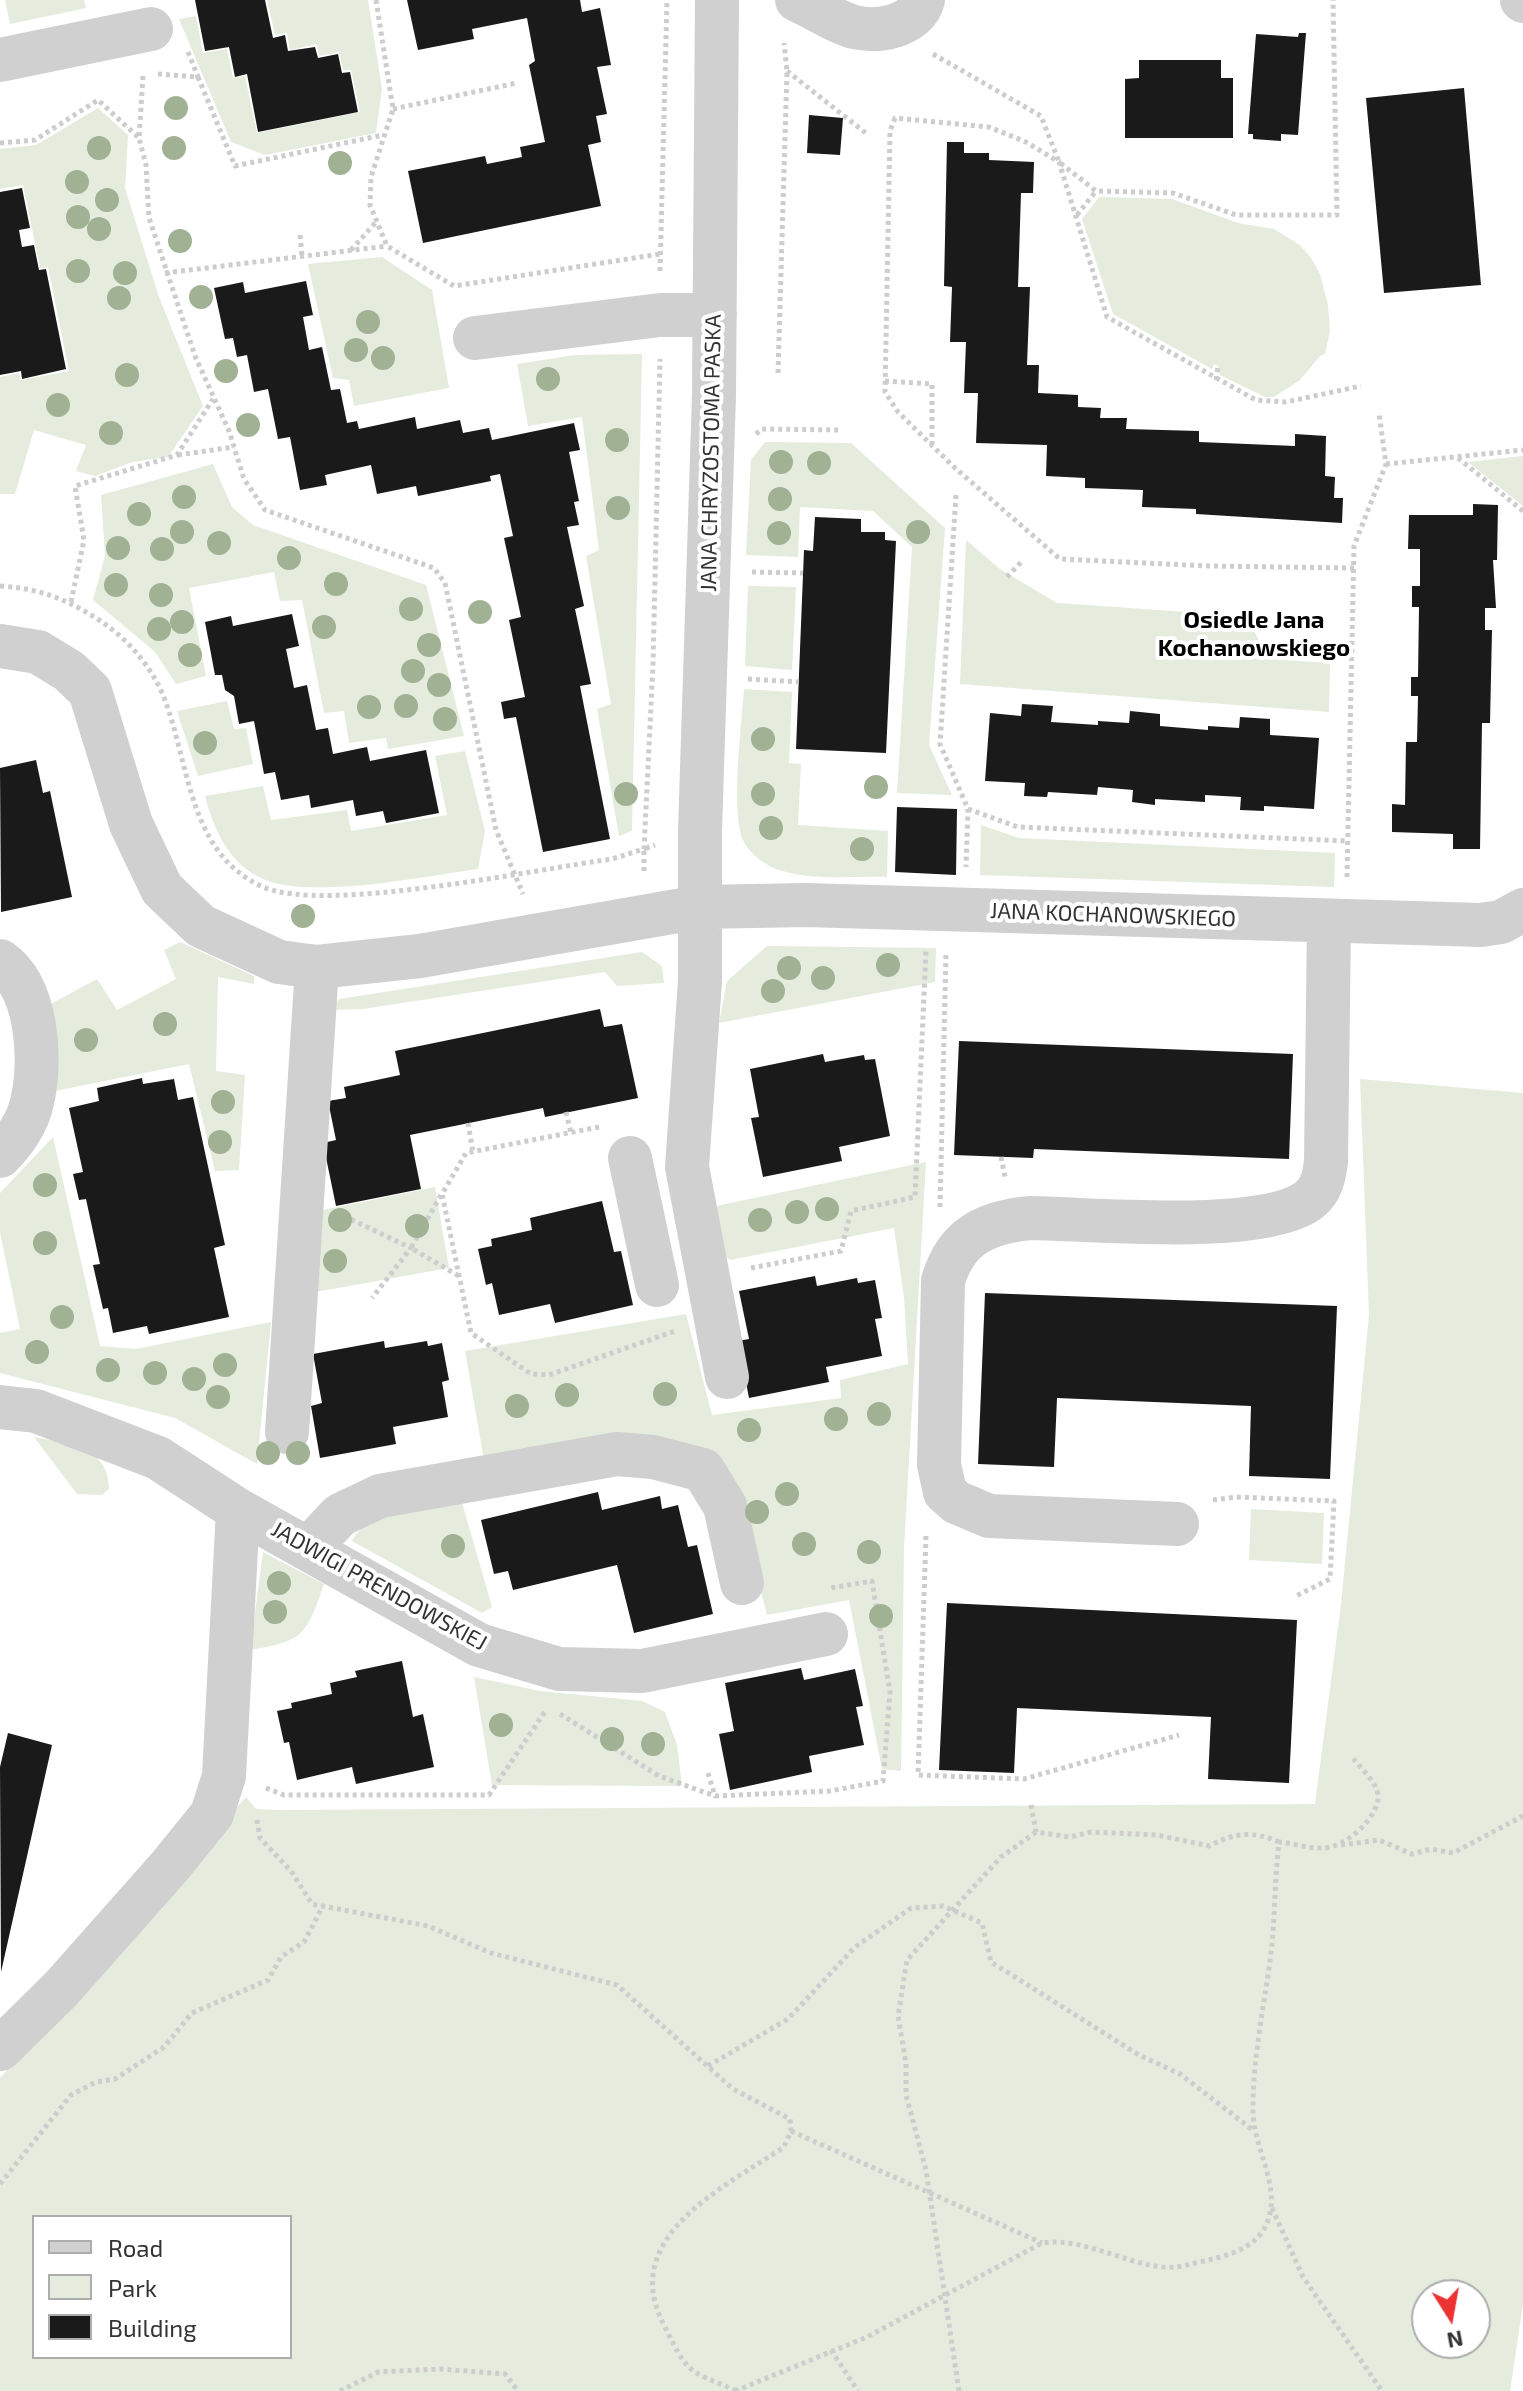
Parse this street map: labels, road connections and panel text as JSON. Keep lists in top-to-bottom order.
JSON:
{
  "streets": {
    "street": ["JANA CHRYZOSTOMA PASKA", "JANA KOCHANOWSKIEGO", "JADWIGI PRENDOWSKIEJ"]
  },
  "crossings": [
    ["JANA CHRYZOSTOMA PASKA", "JANA KOCHANOWSKIEGO"]
  ],
  "districts": ["Osiedle Jana Kochanowskiego"],
  "legend": ["Road", "Park", "Building"],
  "north": "bottom"
}
